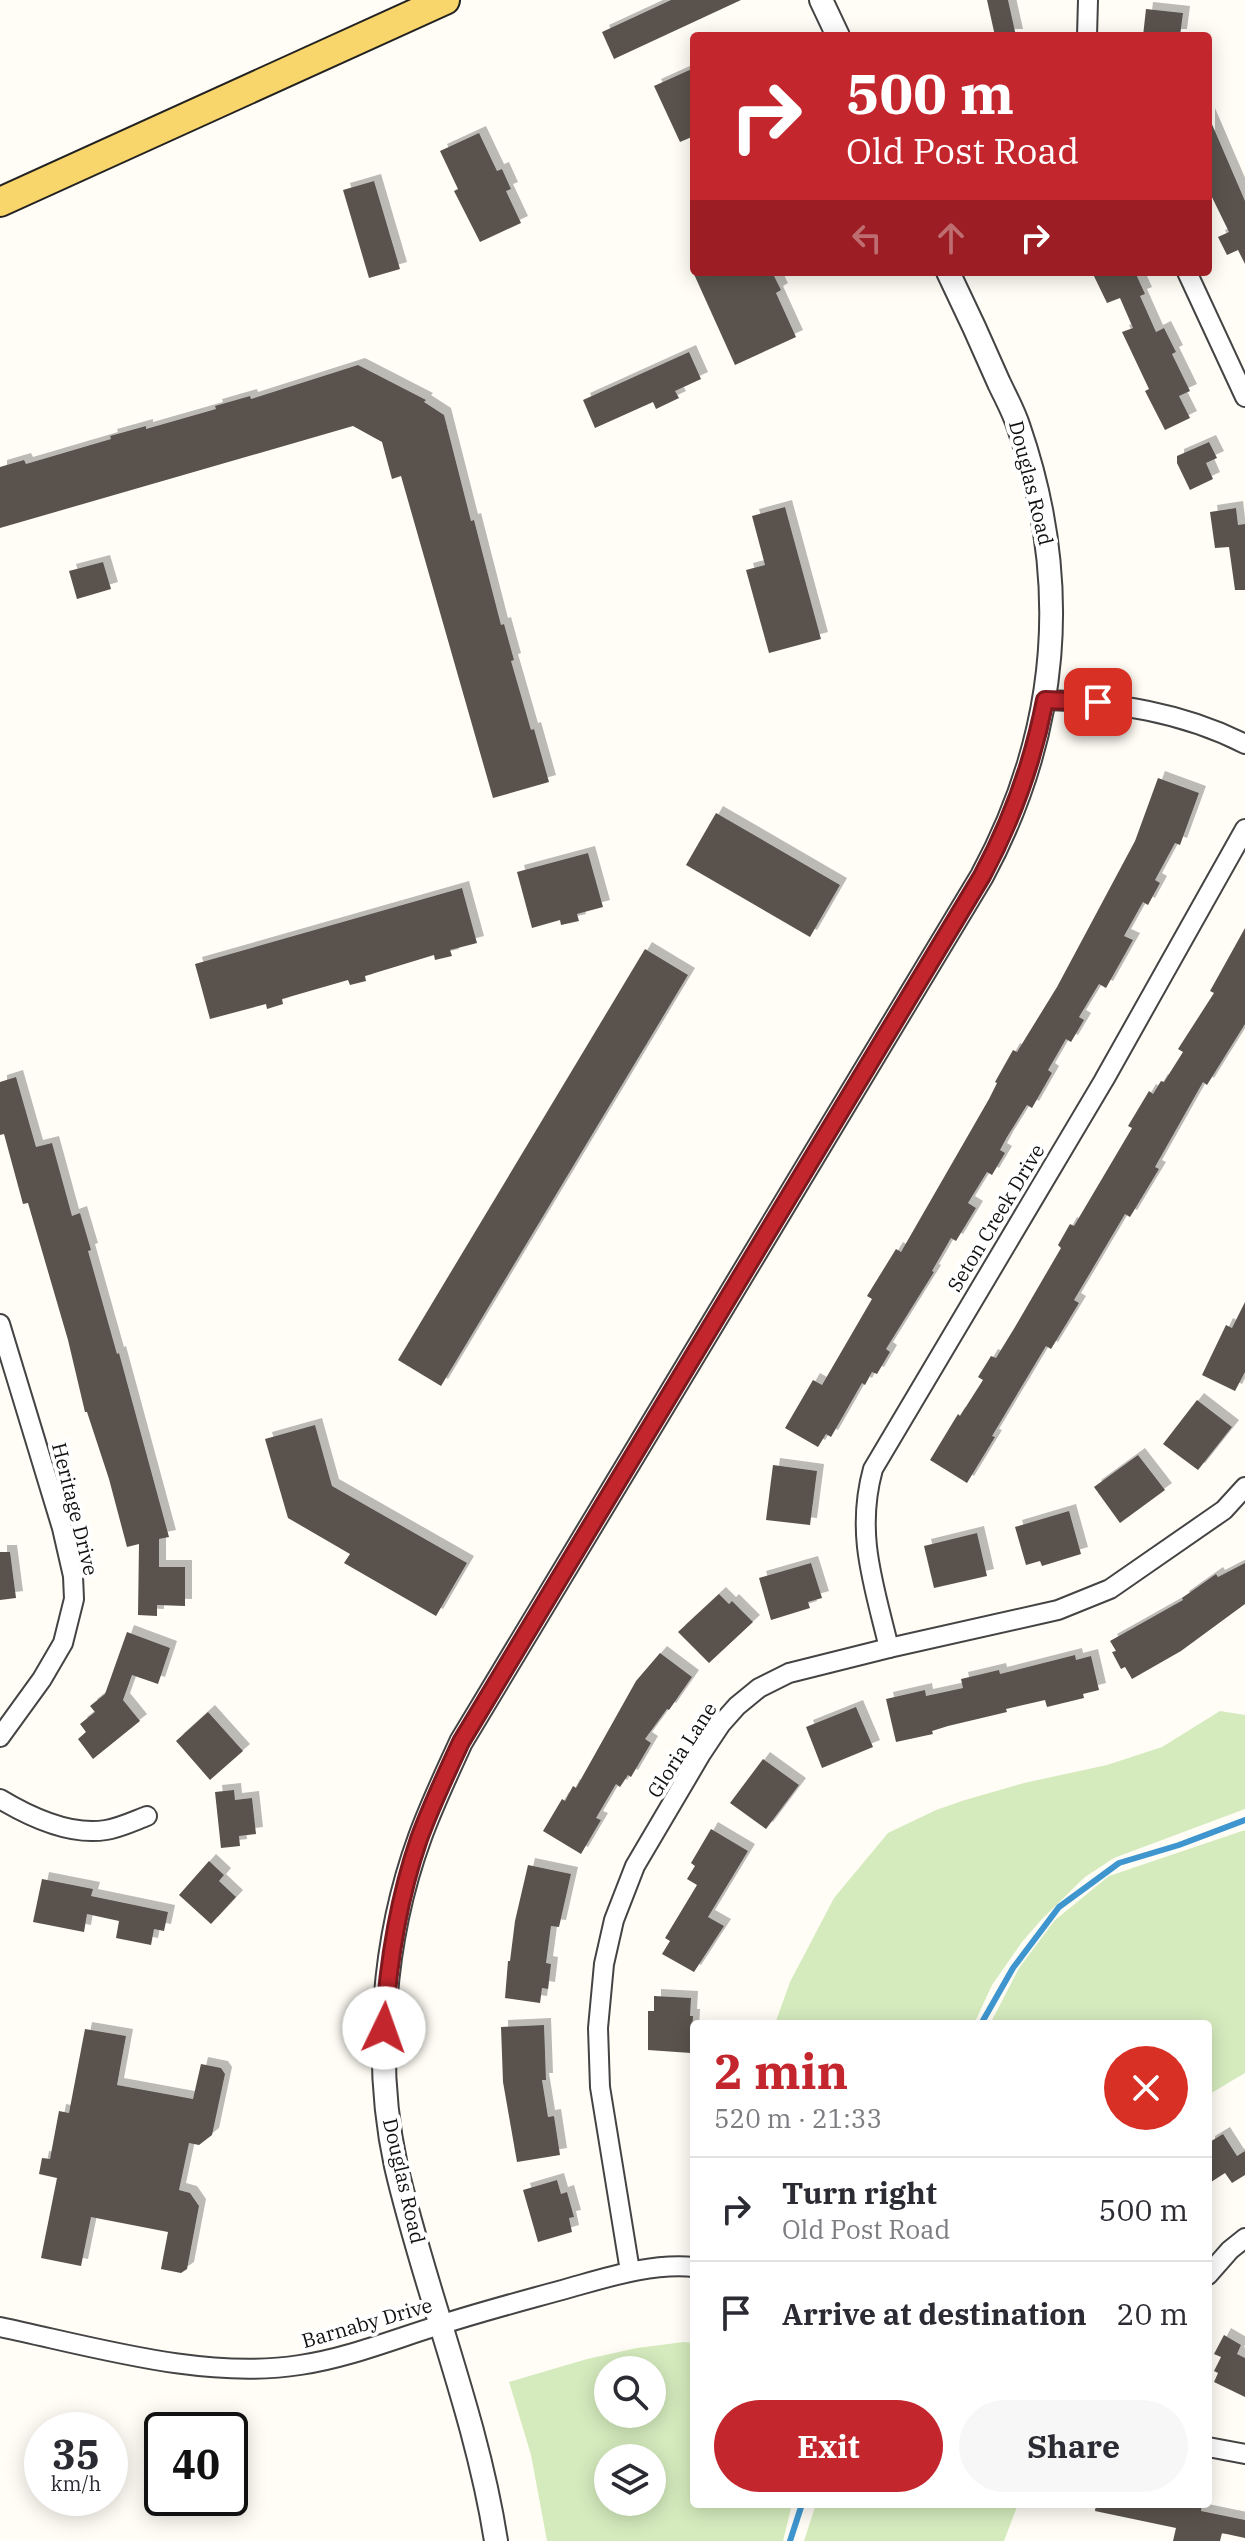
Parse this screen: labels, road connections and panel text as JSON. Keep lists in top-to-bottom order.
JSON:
{
  "streets": {
    "street": [
      "Douglas Road",
      "Seton Creek Drive",
      "Heritage Drive",
      "Gloria Lane",
      "Barnaby Drive"
    ]
  },
  "crossings": [
    ["Douglas Road", "Barnaby Drive"],
    ["Seton Creek Drive", "Gloria Lane"],
    ["Gloria Lane", "Barnaby Drive"]
  ],
  "page": {
    "turn": ["500 m", "Old Post Road"],
    "heading": ["2 min", "520 m · 21:33"],
    "list": [
      {
        "name": "Turn right",
        "note": "Old Post Road",
        "value": "500 m"
      },
      {
        "name": "Arrive at destination",
        "value": "20 m"
      }
    ],
    "buttons": ["Exit", "Share"],
    "speed": "35 km/h",
    "limit": "40"
  }
}
